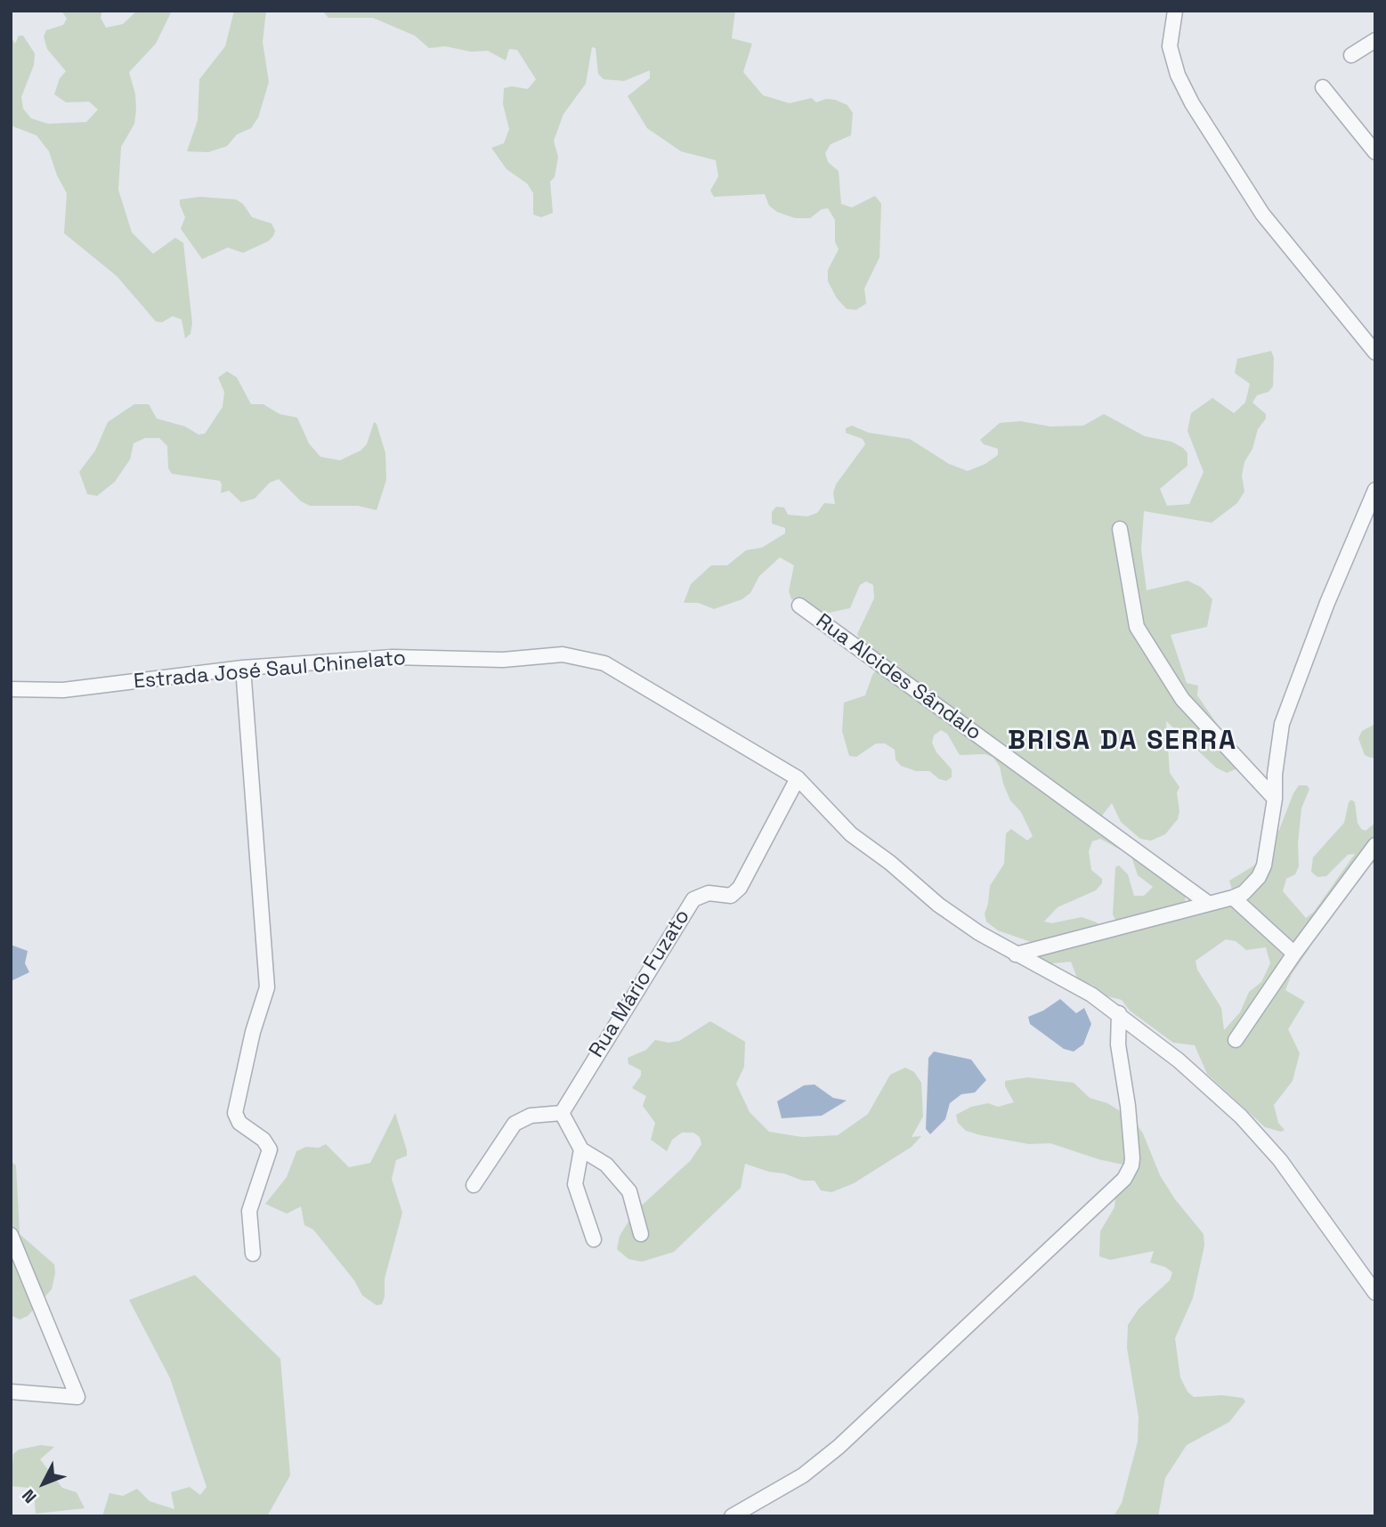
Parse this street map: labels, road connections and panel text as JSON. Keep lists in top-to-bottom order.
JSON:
{
  "streets": {
    "street": ["Estrada José Saul Chinelato", "Rua Alcides Sândalo", "Rua Mário Fuzato"]
  },
  "crossings": [
    ["Estrada José Saul Chinelato", "Rua Mário Fuzato"]
  ],
  "districts": ["BRISA DA SERRA"],
  "north": "bottom left"
}
